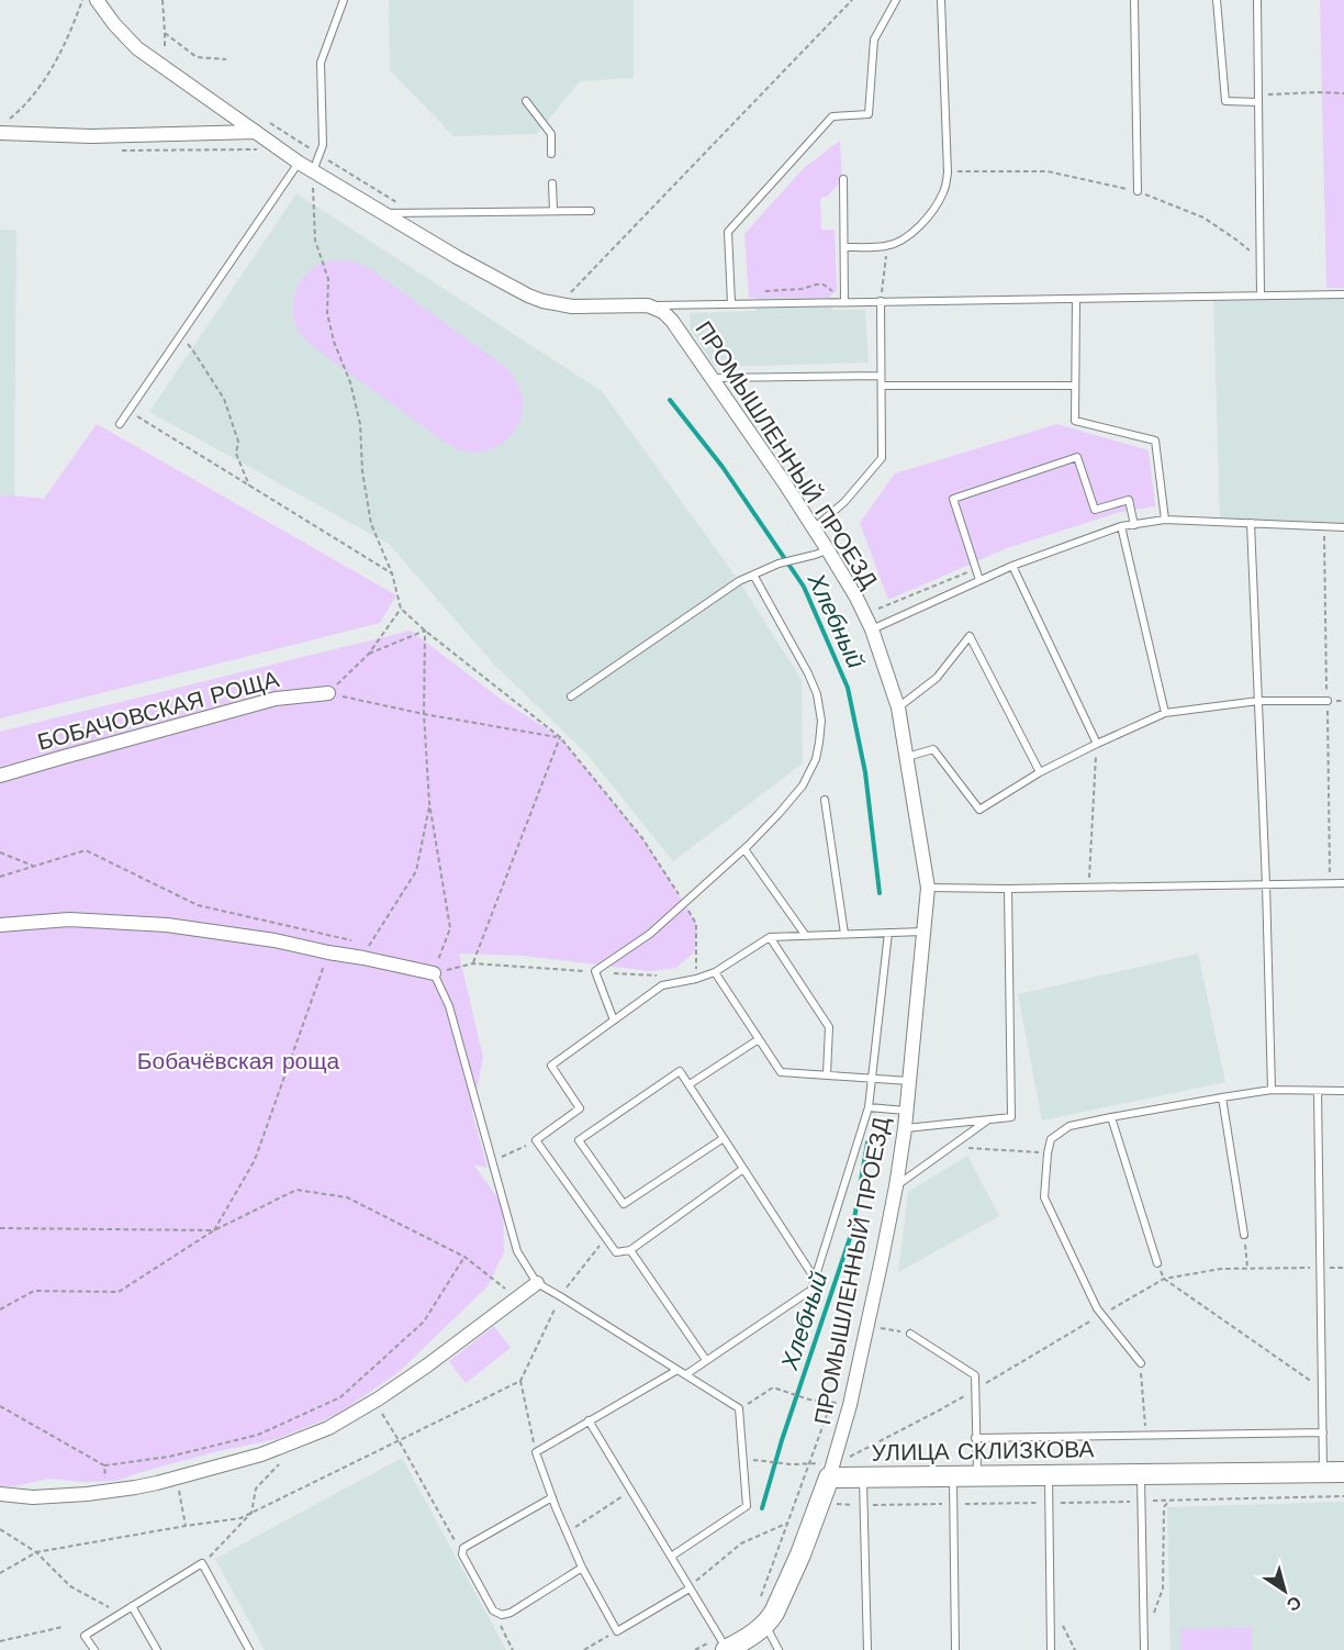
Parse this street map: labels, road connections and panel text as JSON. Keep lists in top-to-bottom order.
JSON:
{
  "streets": {
    "street": ["ПРОМЫШЛЕННЫЙ ПРОЕЗД", "БОБАЧОВСКАЯ РОЩА", "УЛИЦА СКЛИЗКОВА"]
  },
  "crossings": [
    ["ПРОМЫШЛЕННЫЙ ПРОЕЗД", "УЛИЦА СКЛИЗКОВА"]
  ],
  "water": ["Хлебный"],
  "parks": ["Бобачёвская роща"],
  "north": "bottom right"
}
